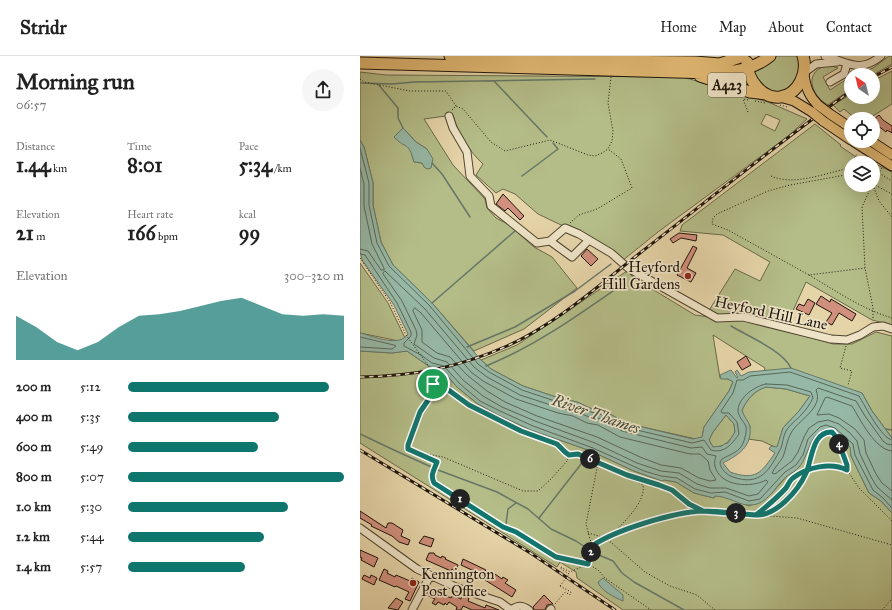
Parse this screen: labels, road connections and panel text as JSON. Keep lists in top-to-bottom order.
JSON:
{
  "streets": {
    "highway": ["A423"],
    "street": ["Heyford Hill Lane"]
  },
  "water": ["River Thames"],
  "places": ["Heyford Hill Gardens", "Kennington Post Office"],
  "north": "top left",
  "page": {
    "header": "Stridr",
    "nav": [
      "Home",
      "Map",
      "About",
      "Contact"
    ],
    "heading": ["Morning run", "06:57"],
    "stats": [
      ["Distance", "1.44 km"],
      ["Time", "8:01"],
      ["Pace", "5:34 /km"],
      ["Elevation", "21 m"],
      ["Heart rate", "166 bpm"],
      ["kcal", "99"]
    ],
    "chart": ["Elevation", "300–320 m"],
    "list": [
      {
        "name": "200 m",
        "note": "5:12"
      },
      {
        "name": "400 m",
        "note": "5:35"
      },
      {
        "name": "600 m",
        "note": "5:49"
      },
      {
        "name": "800 m",
        "note": "5:07"
      },
      {
        "name": "1.0 km",
        "note": "5:30"
      },
      {
        "name": "1.2 km",
        "note": "5:44"
      },
      {
        "name": "1.4 km",
        "note": "5:57"
      }
    ],
    "pins": [
      "4",
      "6",
      "1",
      "3",
      "2"
    ]
  }
}
